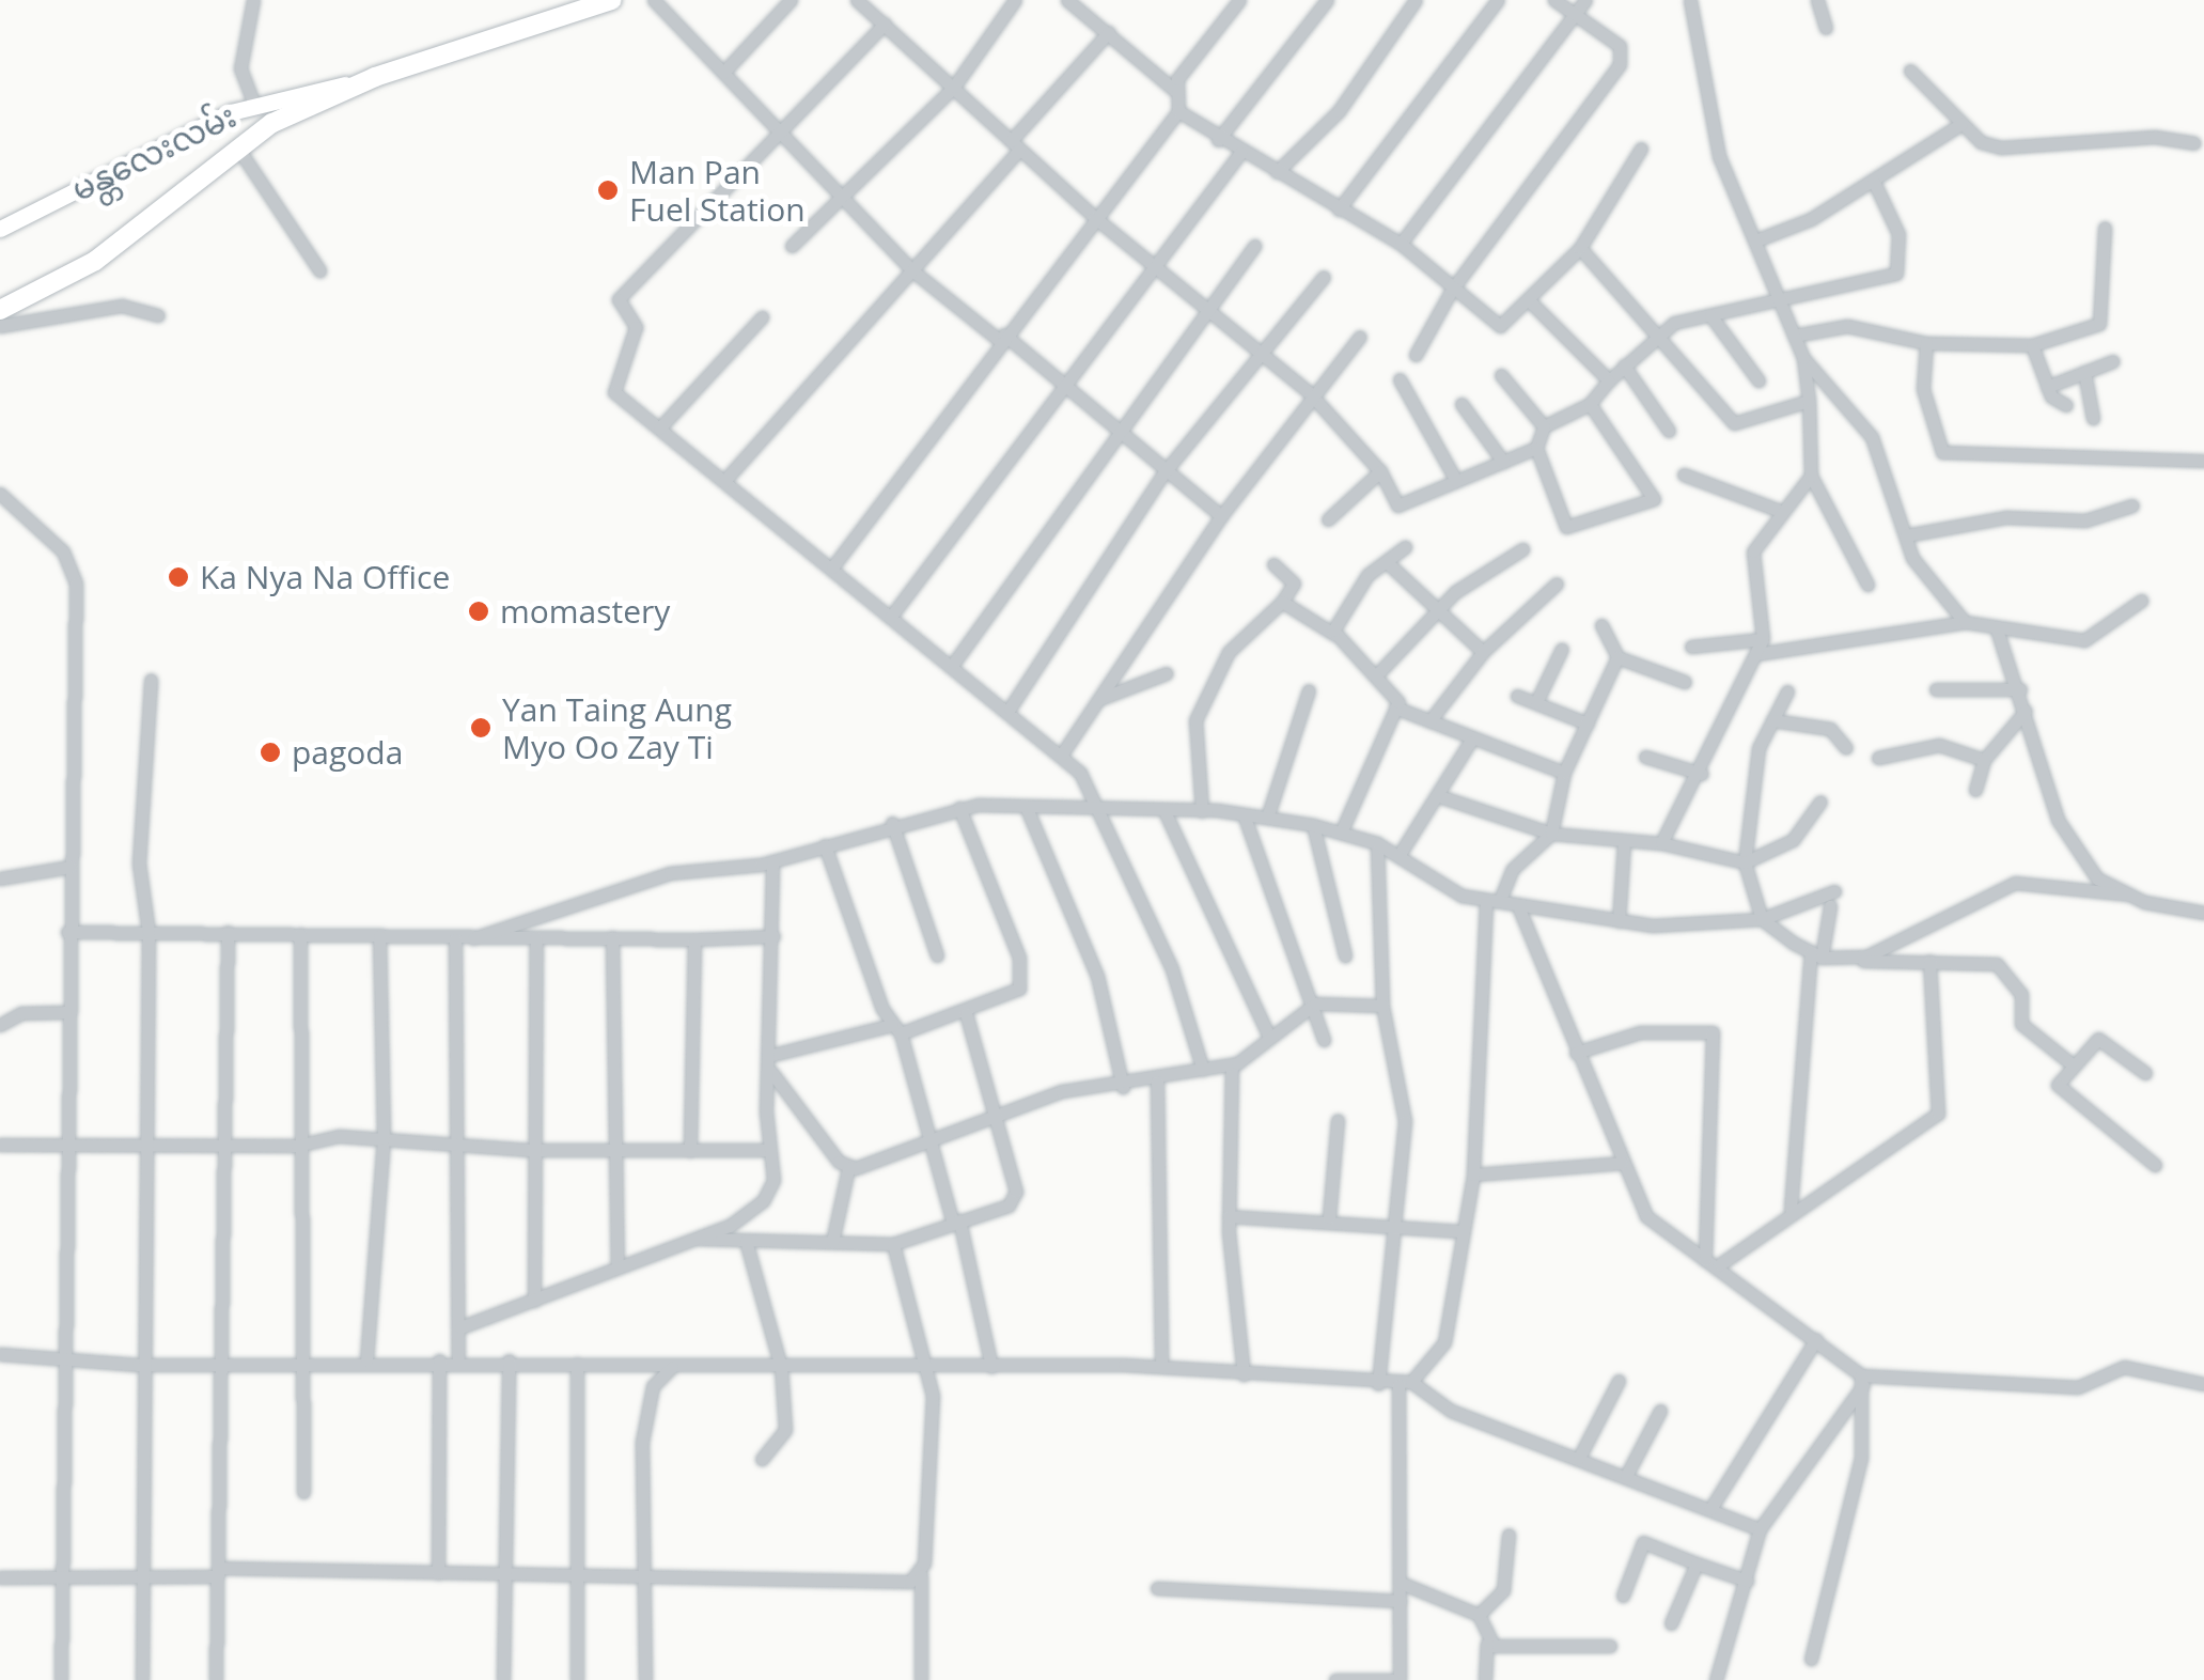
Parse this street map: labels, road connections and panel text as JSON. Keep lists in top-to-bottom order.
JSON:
{
  "streets": {
    "main road": ["မန္တလေးလမ်း"]
  },
  "places": [
    "Man Pan Fuel Station",
    "Ka Nya Na Office",
    "momastery",
    "Yan Taing Aung Myo Oo Zay Ti",
    "pagoda"
  ]
}
